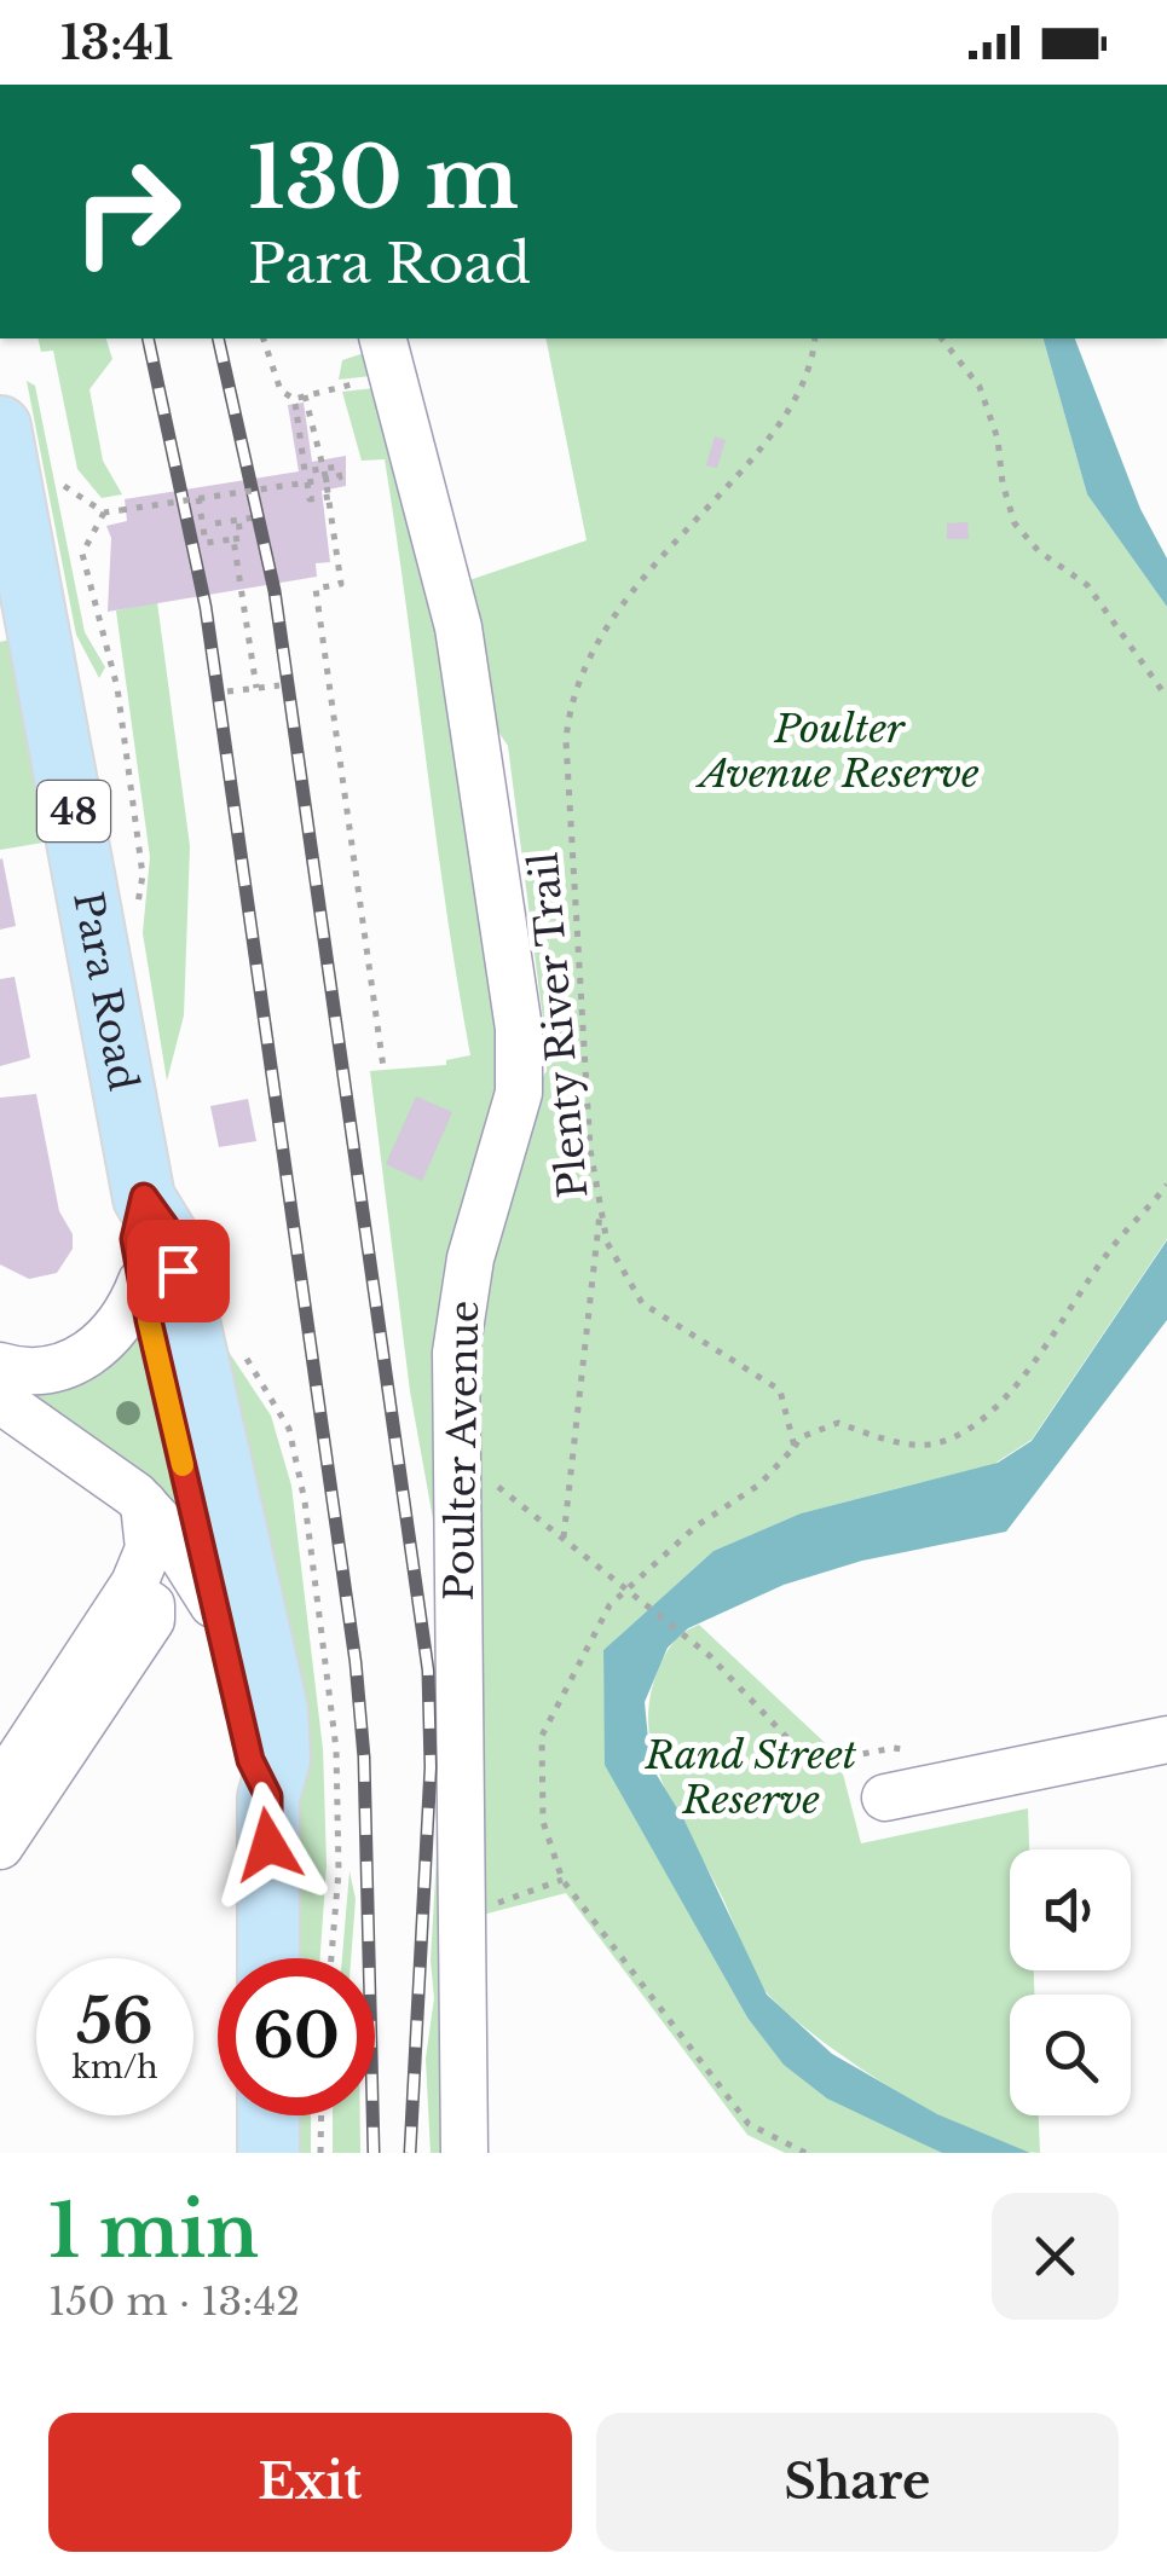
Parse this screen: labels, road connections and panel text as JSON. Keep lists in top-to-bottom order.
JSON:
{
  "streets": {
    "main road": ["48", "Para Road"],
    "street": ["Poulter Avenue"],
    "path": ["Plenty River Trail"]
  },
  "parks": ["Poulter Avenue Reserve", "Rand Street Reserve"],
  "page": {
    "status": "13:41",
    "turn": ["130 m", "Para Road"],
    "speed": "56 km/h",
    "limit": "60",
    "heading": ["1 min", "150 m · 13:42"],
    "buttons": ["Exit", "Share"]
  }
}
